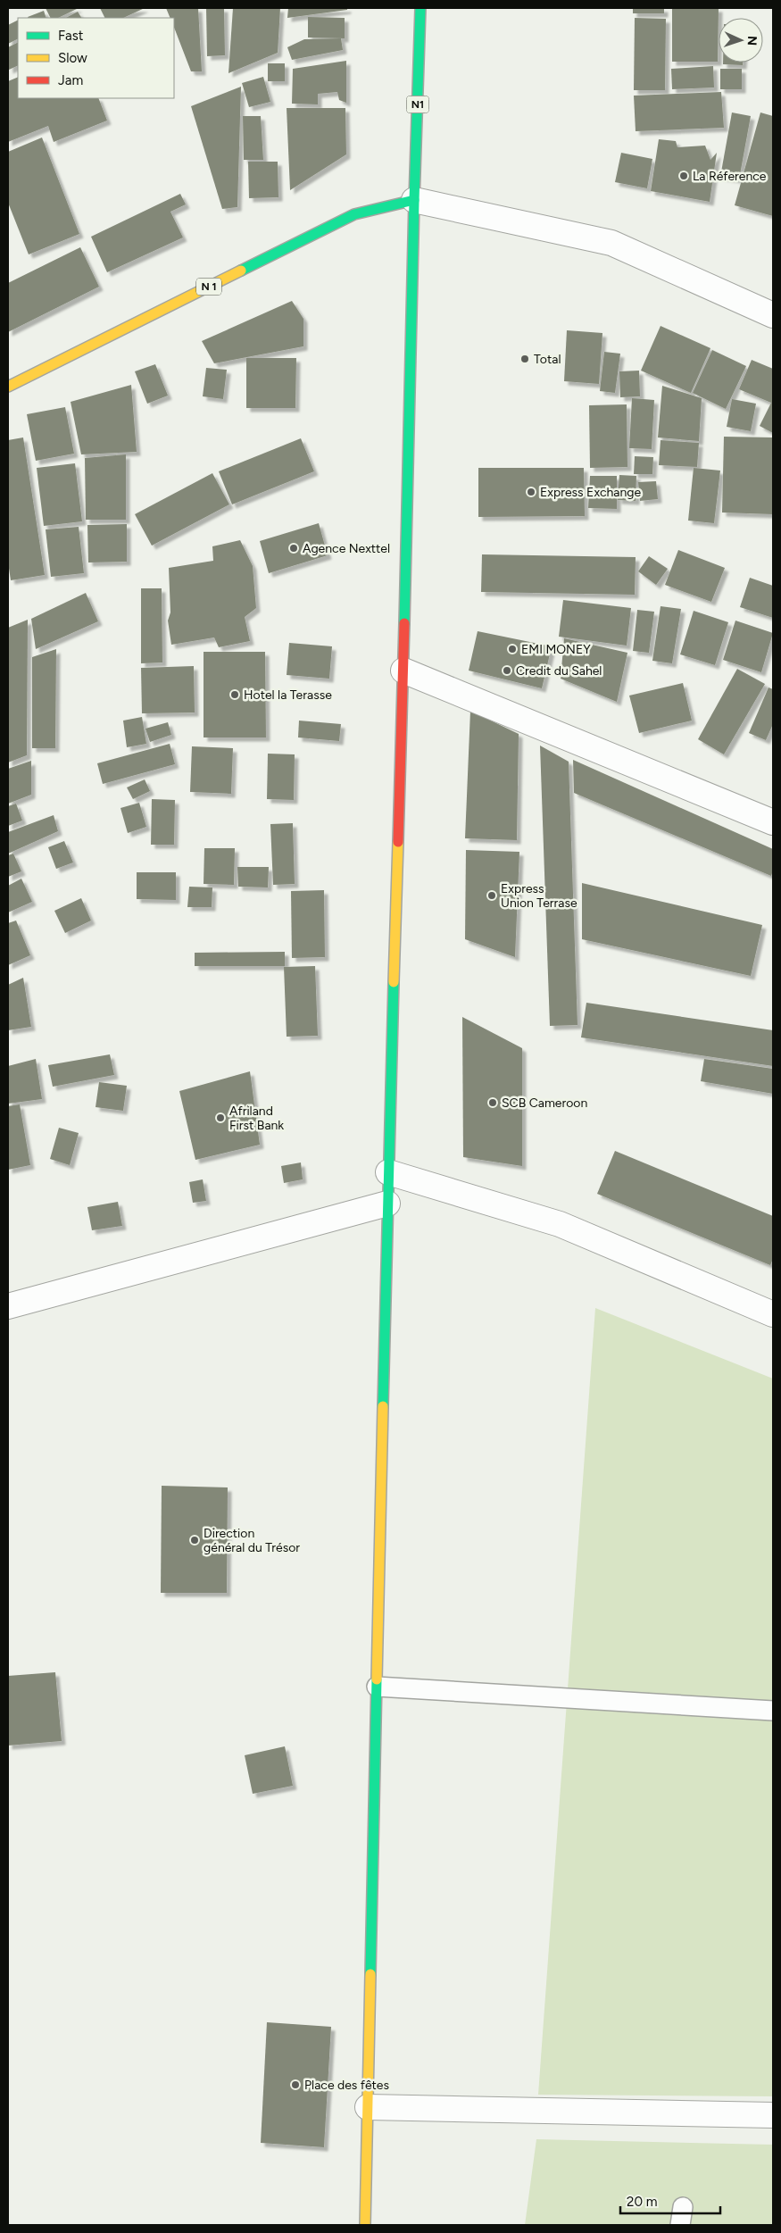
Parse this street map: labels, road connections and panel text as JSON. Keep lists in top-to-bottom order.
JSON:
{
  "streets": {
    "main road": ["N1", "N 1"]
  },
  "crossings": [
    ["N1", "N 1"]
  ],
  "places": [
    "La Réference",
    "Total",
    "Express Exchange",
    "Agence Nexttel",
    "EMI MONEY",
    "Credit du Sahel",
    "Hotel la Terasse",
    "Express Union Terrase",
    "SCB Cameroon",
    "Afriland First Bank",
    "Direction général du Trésor",
    "Place des fêtes"
  ],
  "legend": ["Fast", "Slow", "Jam"],
  "scale_bar": "20 m",
  "north": "right"
}
